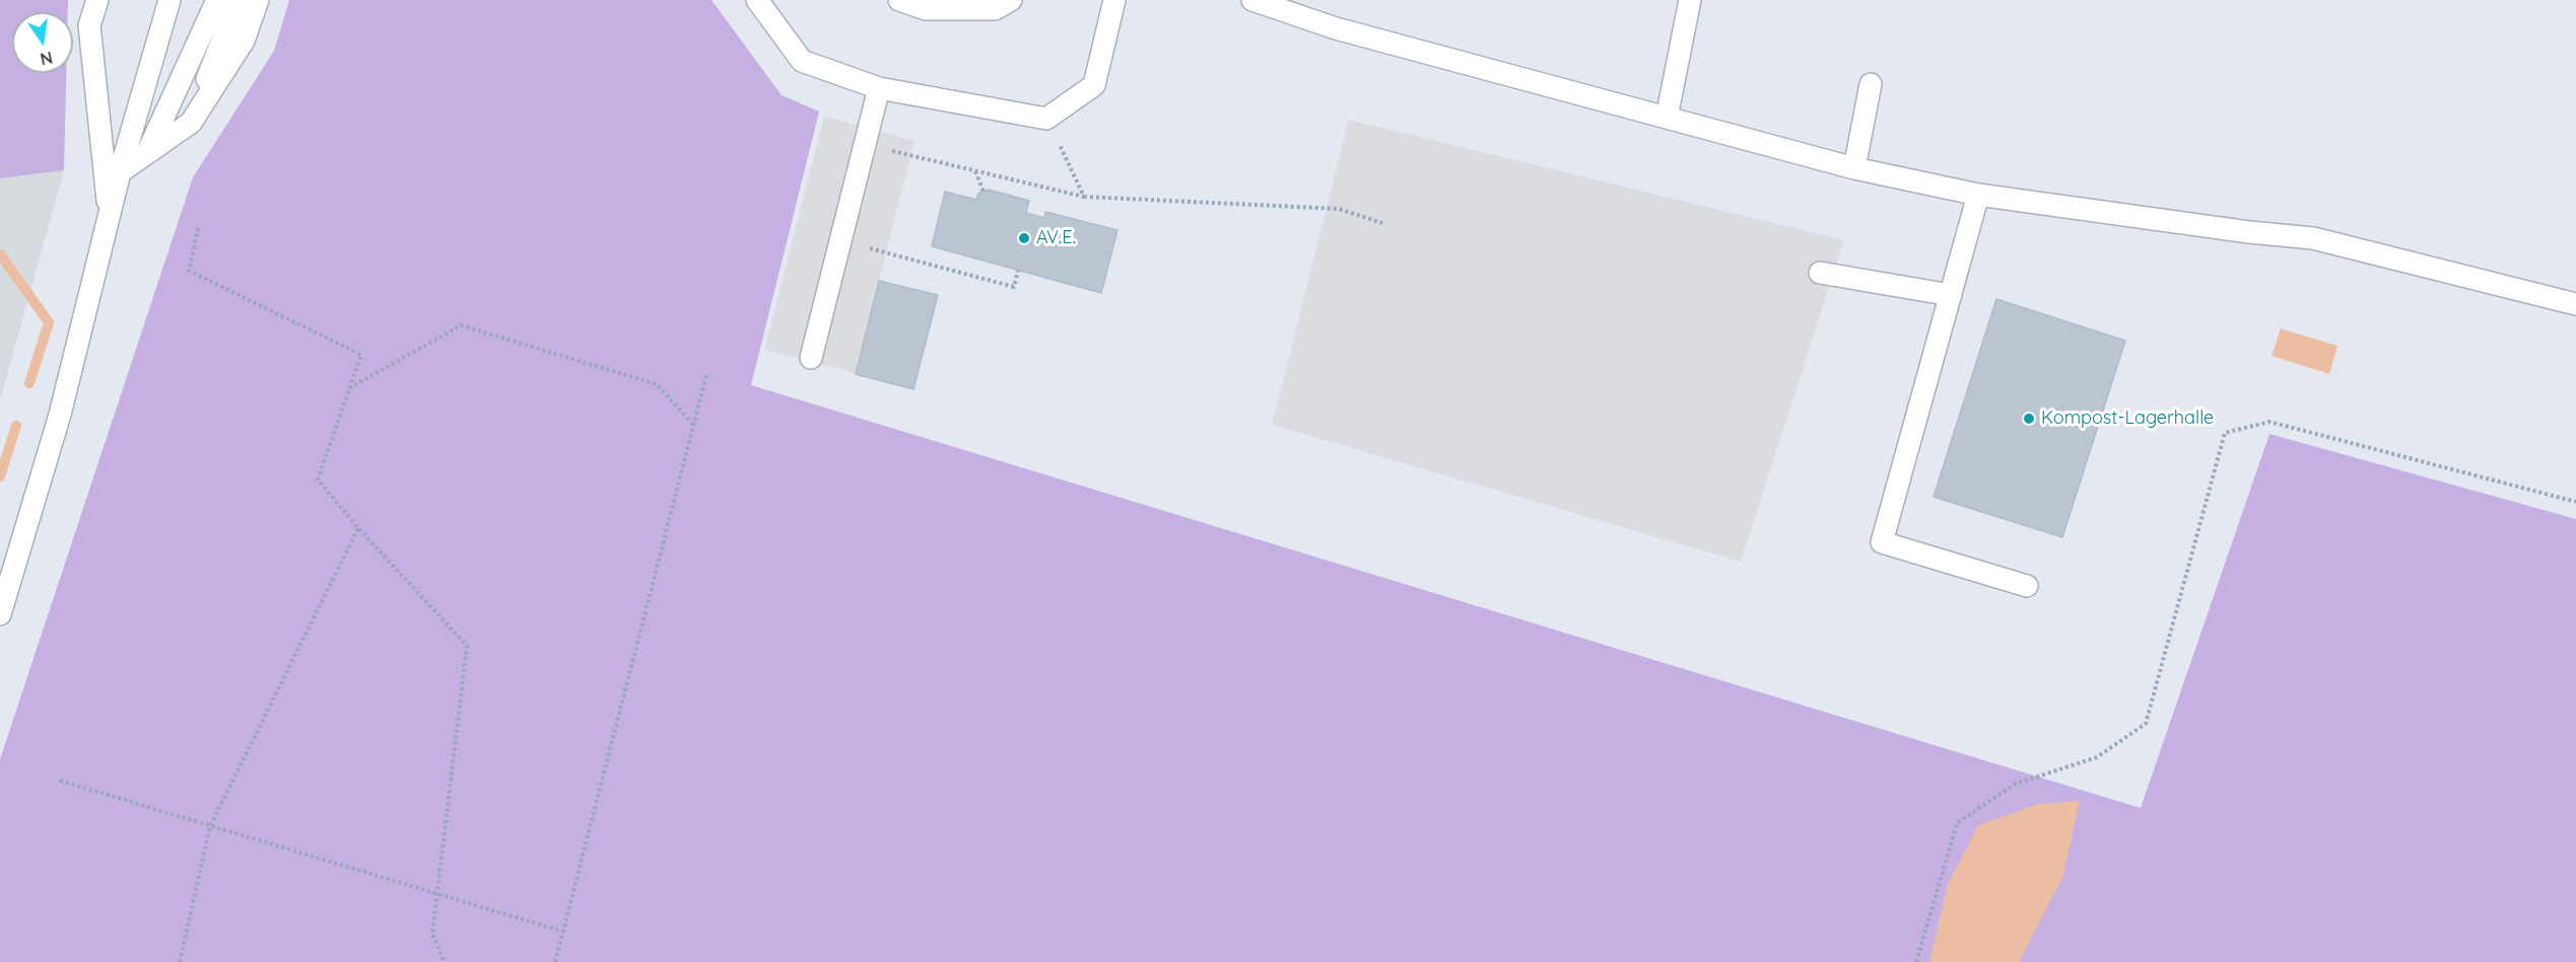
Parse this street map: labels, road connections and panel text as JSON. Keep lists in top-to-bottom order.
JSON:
{
  "places": ["AV.E.", "Kompost-Lagerhalle"],
  "north": "bottom"
}
